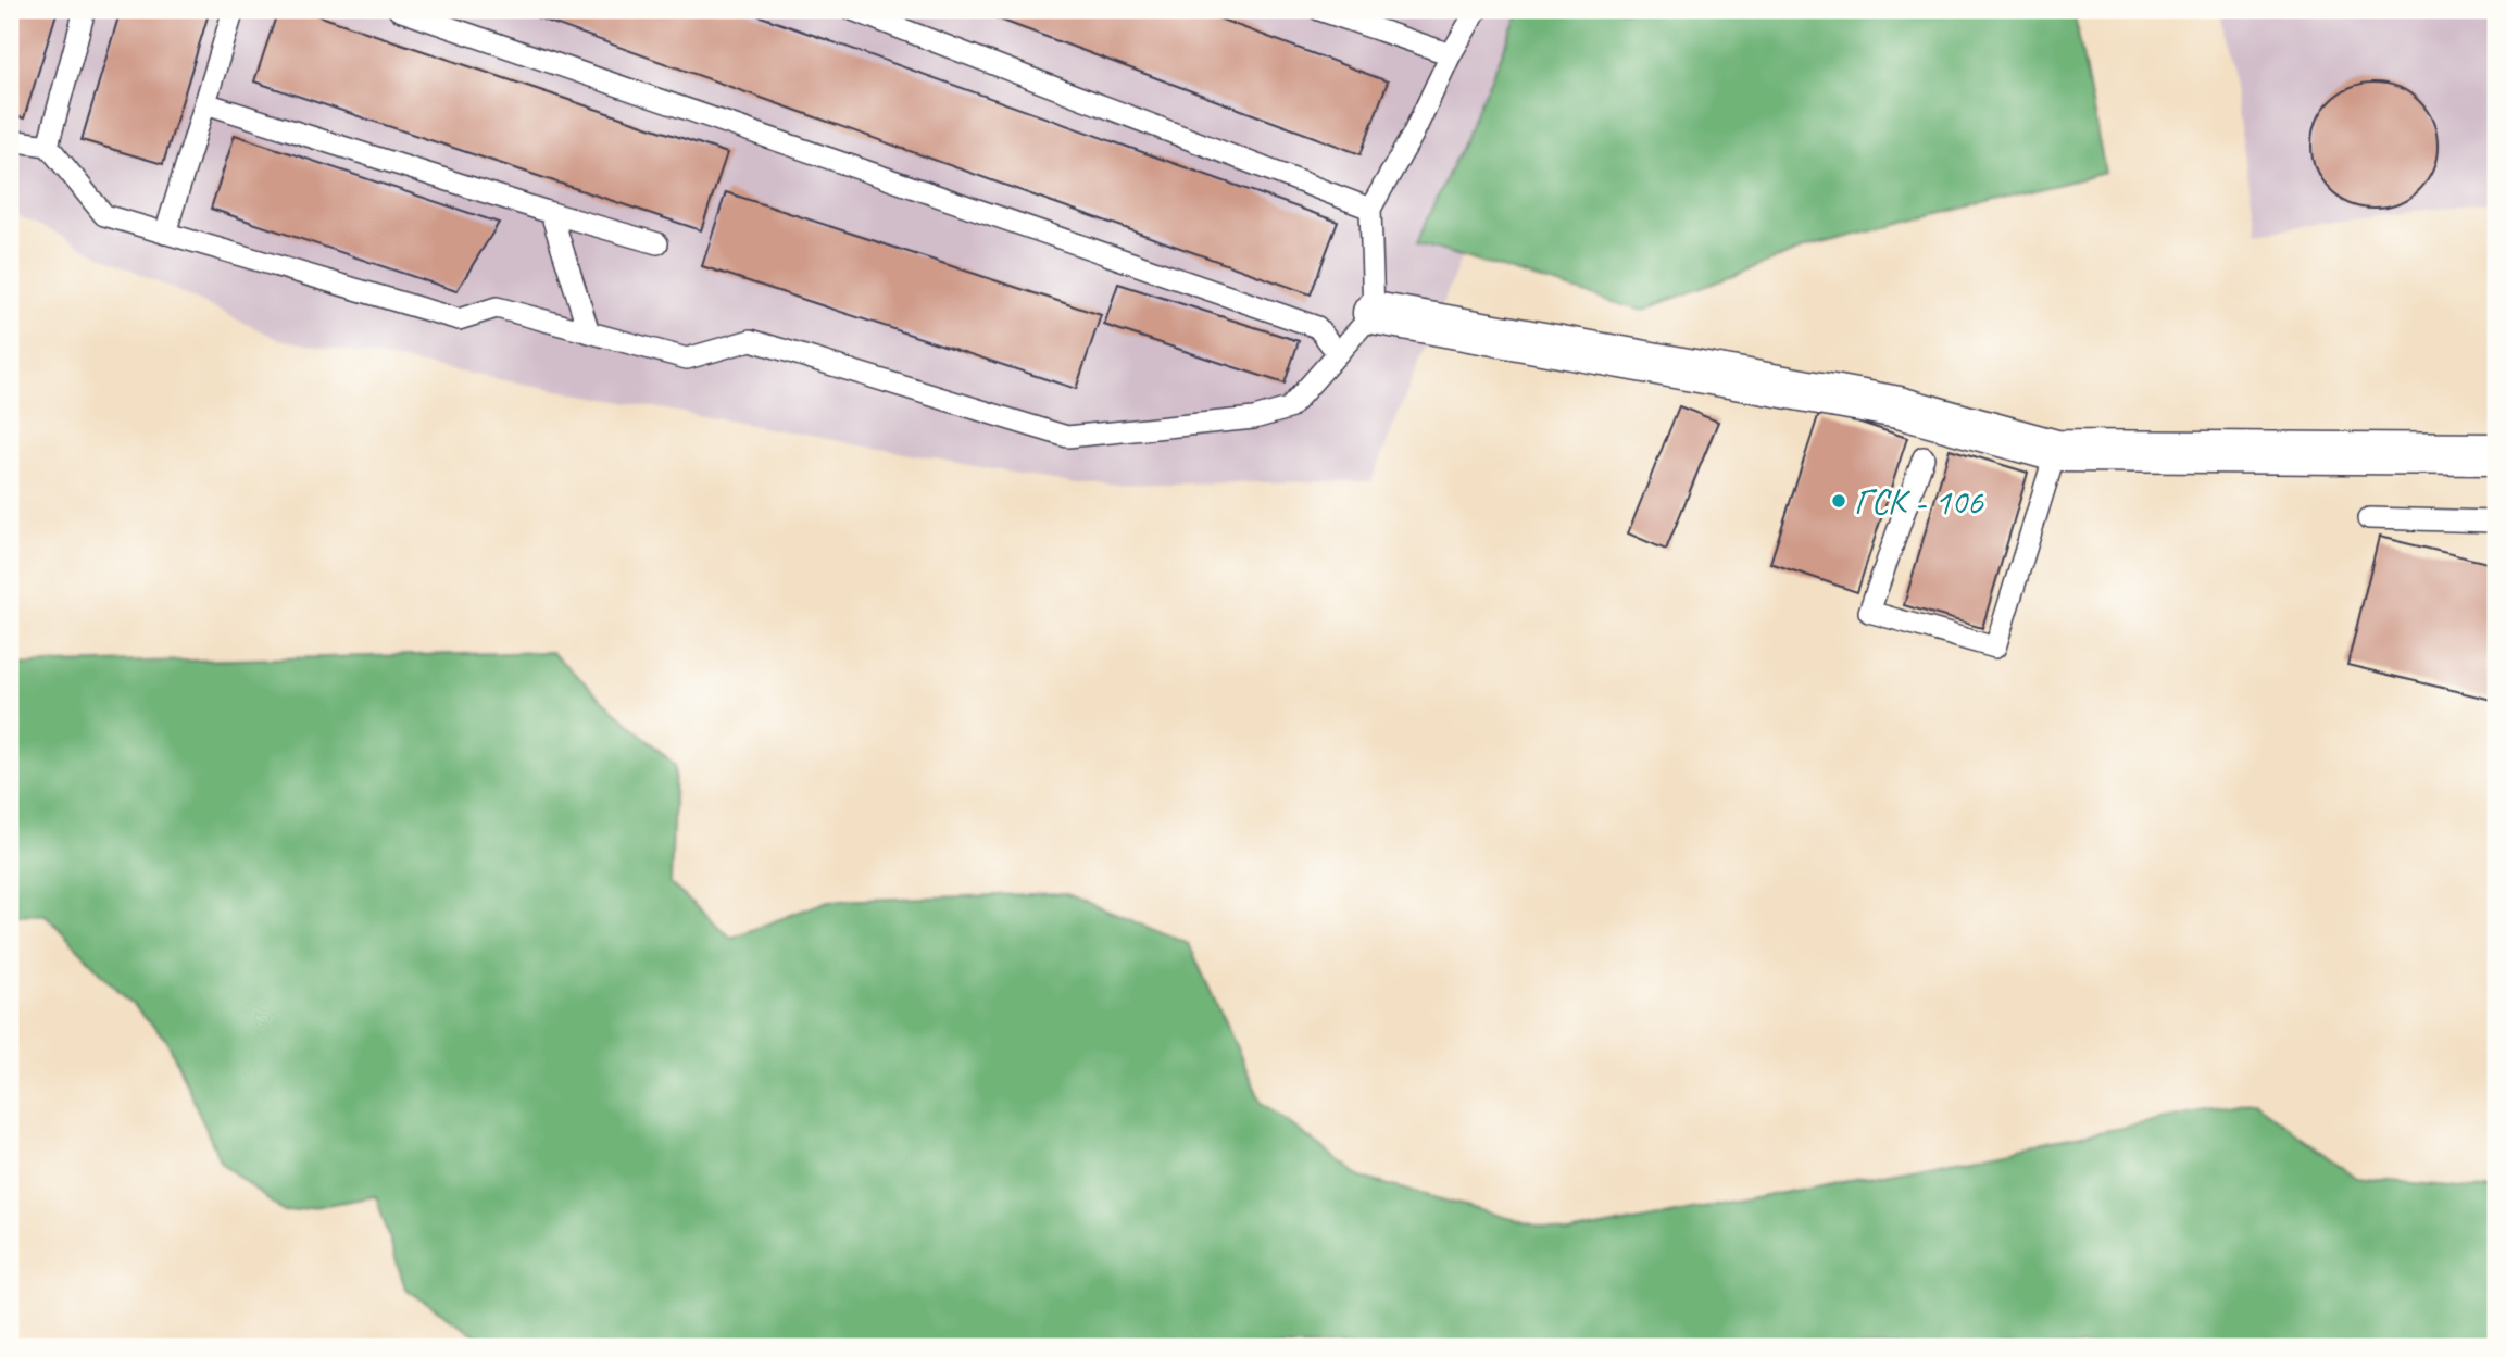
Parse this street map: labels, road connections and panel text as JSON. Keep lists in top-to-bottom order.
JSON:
{
  "places": ["ГСК - 106"]
}
